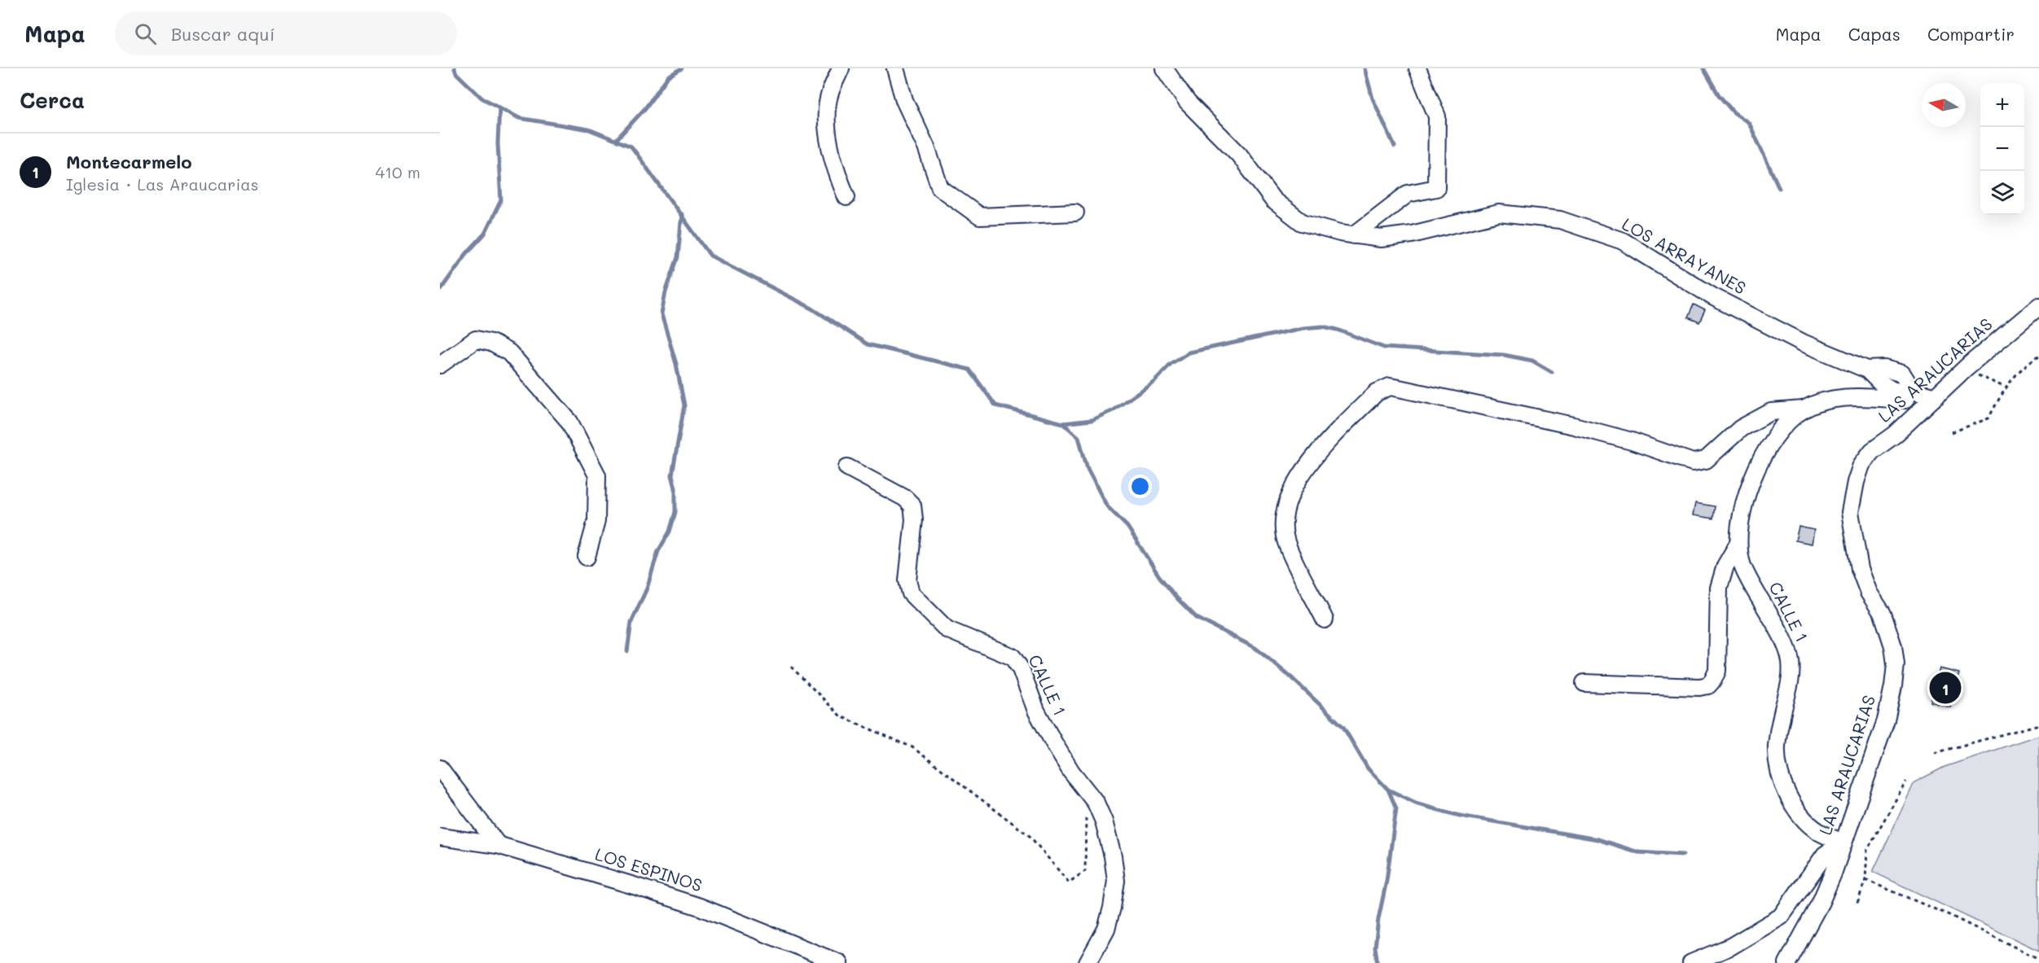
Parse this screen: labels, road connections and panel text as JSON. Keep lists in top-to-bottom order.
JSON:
{
  "streets": {
    "street": [
      "LOS ARRAYANES",
      "LAS ARAUCARIAS",
      "CALLE 1",
      "LOS ESPINOS"
    ]
  },
  "crossings": [
    ["LOS ARRAYANES", "LAS ARAUCARIAS"],
    ["LOS ARRAYANES", "CALLE 1"],
    ["LAS ARAUCARIAS", "CALLE 1"]
  ],
  "north": "left",
  "page": {
    "header": "Mapa",
    "search": "Buscar aquí",
    "nav": ["Mapa", "Capas", "Compartir"],
    "heading": "Cerca",
    "map_buttons": ["+", "−"],
    "list": [
      {
        "mark": "1",
        "name": "Montecarmelo",
        "note": "Iglesia · Las Araucarias",
        "value": "410 m"
      }
    ],
    "pins": "1"
  }
}
